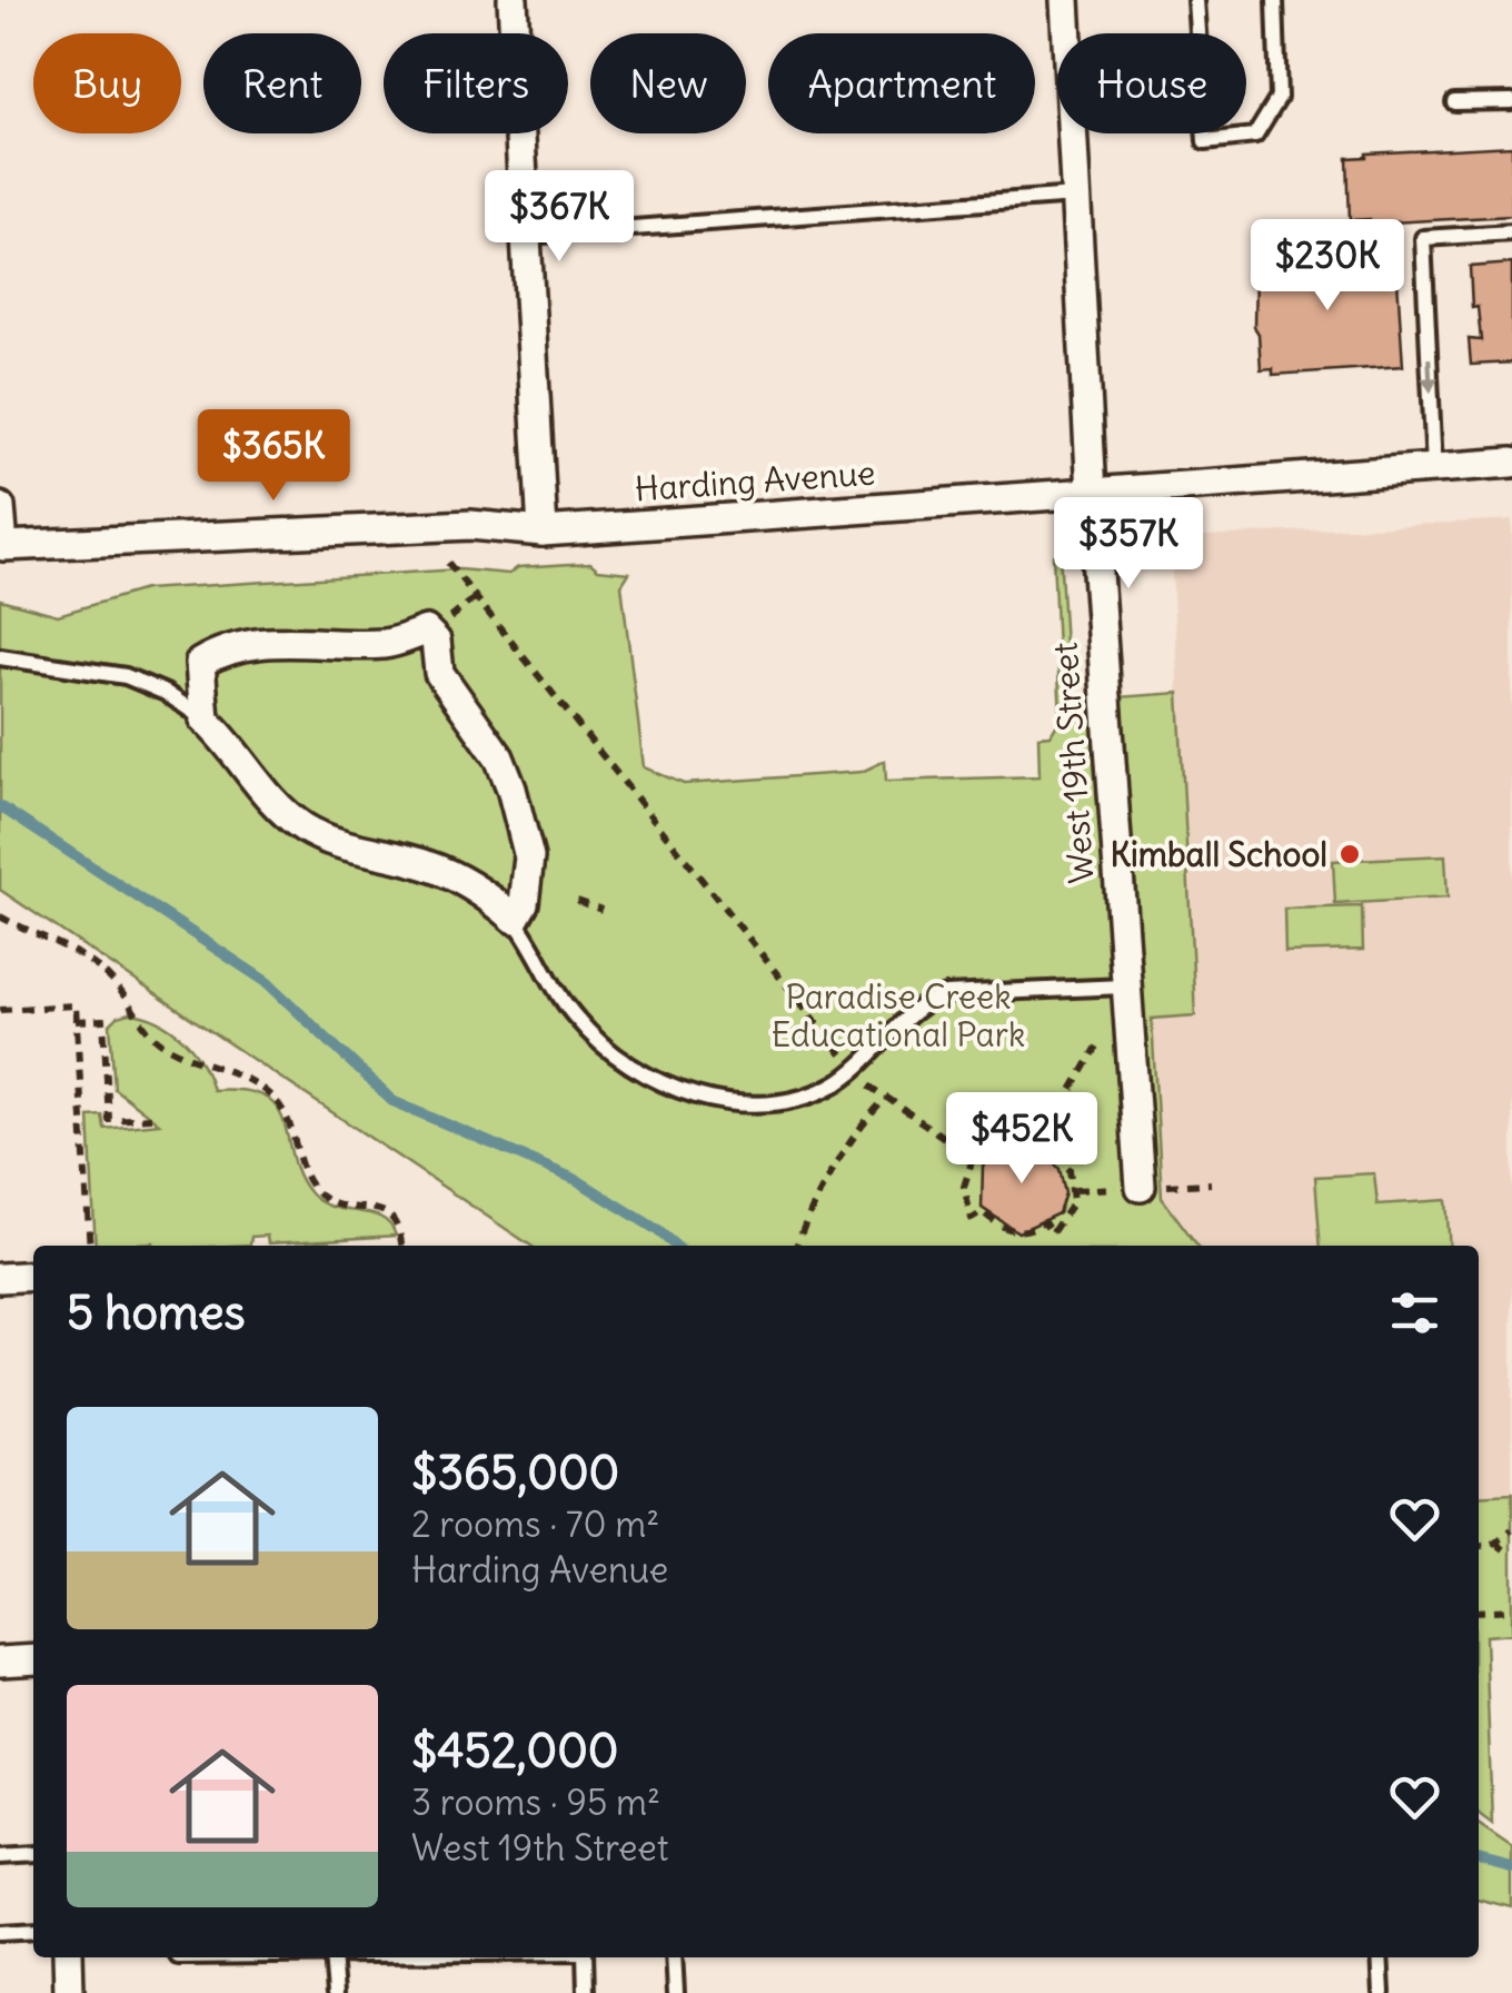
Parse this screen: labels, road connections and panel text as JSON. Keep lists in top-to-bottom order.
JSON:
{
  "streets": {
    "street": ["Harding Avenue", "West 19th Street"]
  },
  "crossings": [
    ["Harding Avenue", "West 19th Street"]
  ],
  "parks": ["Paradise Creek Educational Park"],
  "places": ["Kimball School"],
  "page": {
    "chip": [
      "Buy",
      "Rent",
      "Filters",
      "New",
      "Apartment",
      "House"
    ],
    "price": [
      "$367K",
      "$230K",
      "$365K",
      "$357K",
      "$452K"
    ],
    "heading": "5 homes",
    "list": [
      {
        "name": "$365,000",
        "note": "2 rooms · 70 m² · Harding Avenue"
      },
      {
        "name": "$452,000",
        "note": "3 rooms · 95 m² · West 19th Street"
      }
    ]
  }
}
